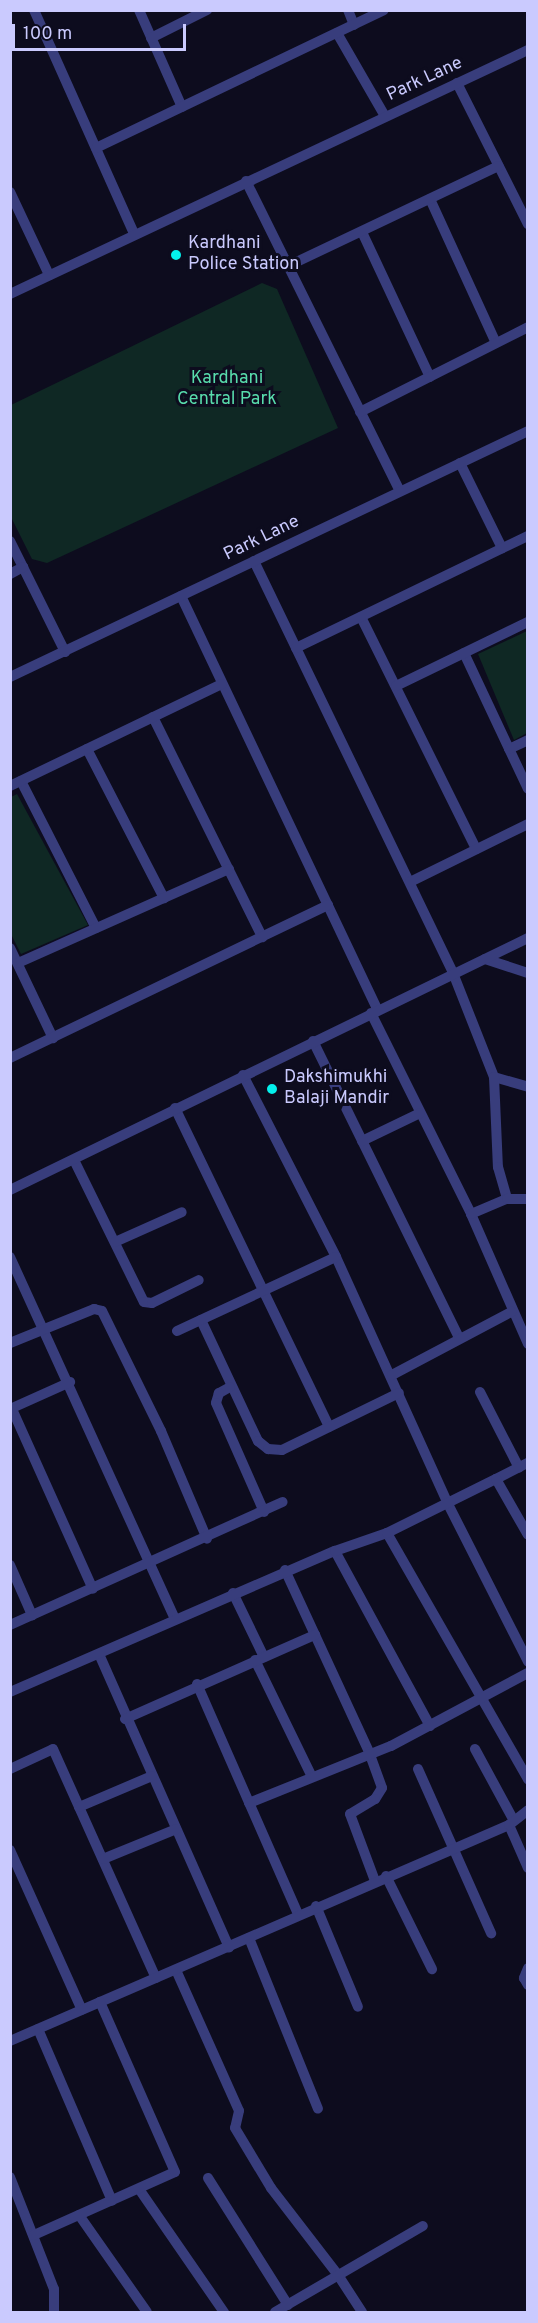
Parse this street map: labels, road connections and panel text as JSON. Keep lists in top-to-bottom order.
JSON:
{
  "streets": {
    "street": ["Park Lane"]
  },
  "parks": ["Kardhani Central Park"],
  "places": ["Kardhani Police Station", "Dakshimukhi Balaji Mandir"],
  "scale_bar": "100 m"
}
